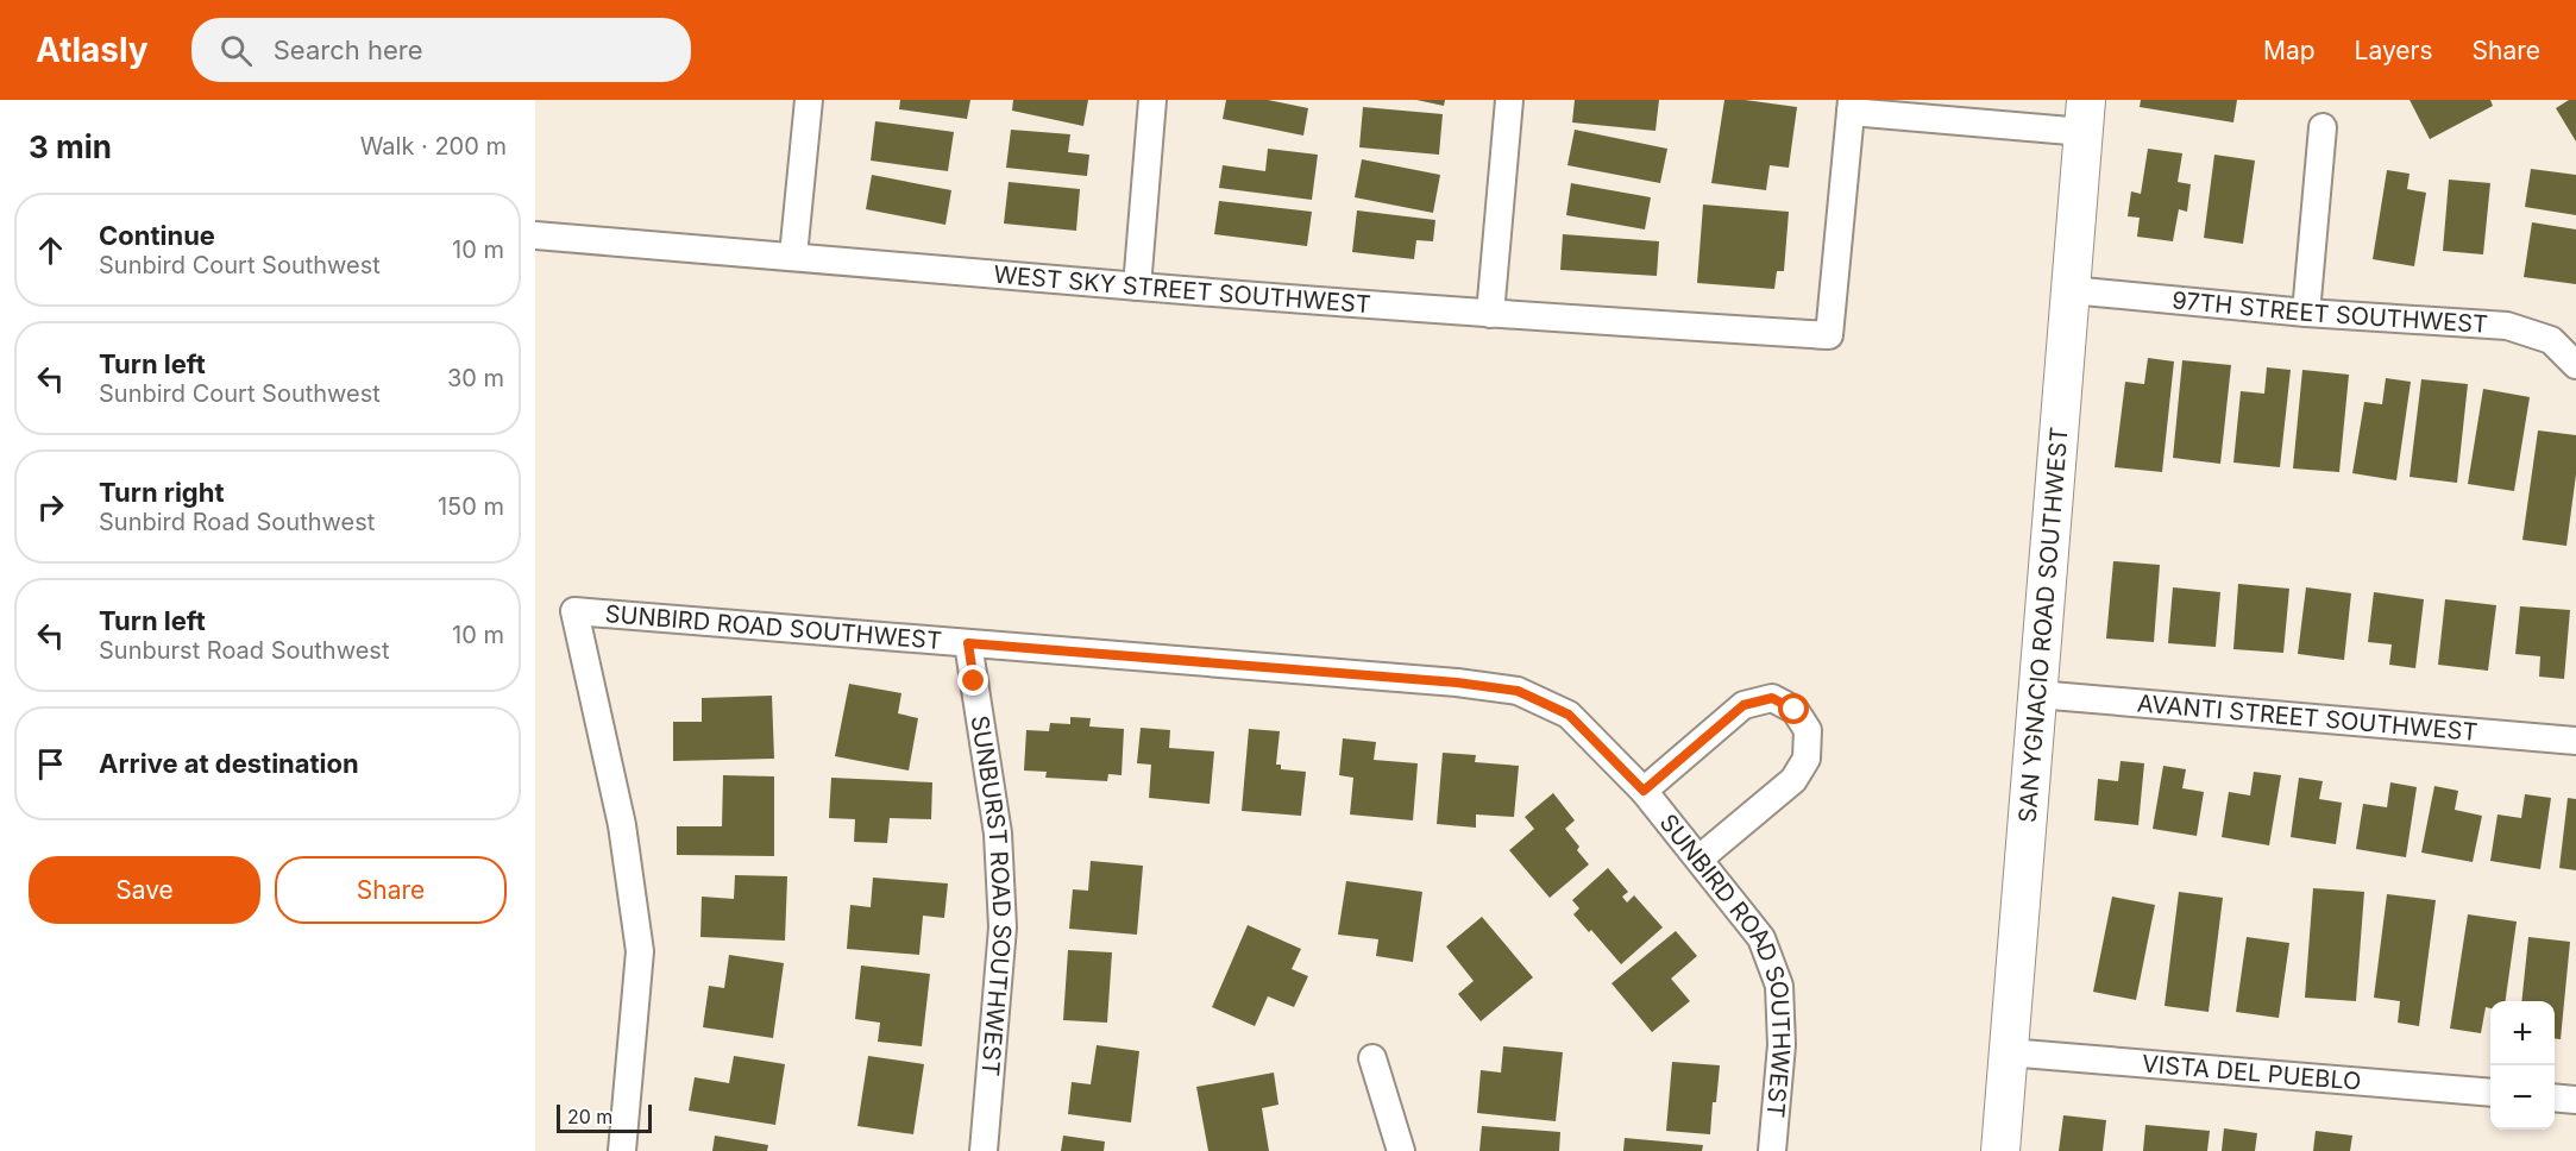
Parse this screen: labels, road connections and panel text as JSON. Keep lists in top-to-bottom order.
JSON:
{
  "streets": {
    "street": [
      "WEST SKY STREET SOUTHWEST",
      "97TH STREET SOUTHWEST",
      "SAN YGNACIO ROAD SOUTHWEST",
      "SUNBIRD ROAD SOUTHWEST",
      "AVANTI STREET SOUTHWEST",
      "SUNBURST ROAD SOUTHWEST",
      "VISTA DEL PUEBLO"
    ]
  },
  "crossings": [
    ["97TH STREET SOUTHWEST", "SAN YGNACIO ROAD SOUTHWEST"],
    ["SAN YGNACIO ROAD SOUTHWEST", "AVANTI STREET SOUTHWEST"],
    ["SAN YGNACIO ROAD SOUTHWEST", "VISTA DEL PUEBLO"],
    ["SUNBIRD ROAD SOUTHWEST", "SUNBURST ROAD SOUTHWEST"]
  ],
  "scale_bar": "20 m",
  "page": {
    "header": "Atlasly",
    "search": "Search here",
    "nav": ["Map", "Layers", "Share"],
    "heading": ["3 min", "Walk · 200 m"],
    "list": [
      ["Continue", "Sunbird Court Southwest", "10 m"],
      ["Turn left", "Sunbird Court Southwest", "30 m"],
      ["Turn right", "Sunbird Road Southwest", "150 m"],
      ["Turn left", "Sunburst Road Southwest", "10 m"],
      "Arrive at destination"
    ],
    "buttons": ["Save", "Share"],
    "map_buttons": ["+", "−"],
    "scale": "20 m"
  }
}
